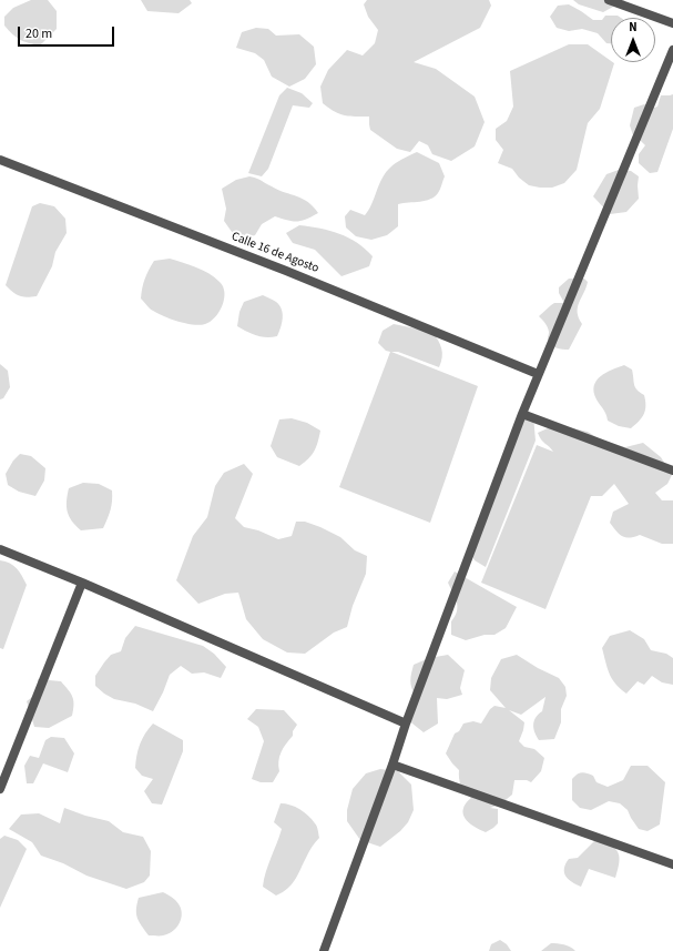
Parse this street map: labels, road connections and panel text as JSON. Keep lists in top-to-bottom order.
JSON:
{
  "streets": {
    "street": ["Calle 16 de Agosto"]
  },
  "scale_bar": "20 m",
  "north": "top"
}
